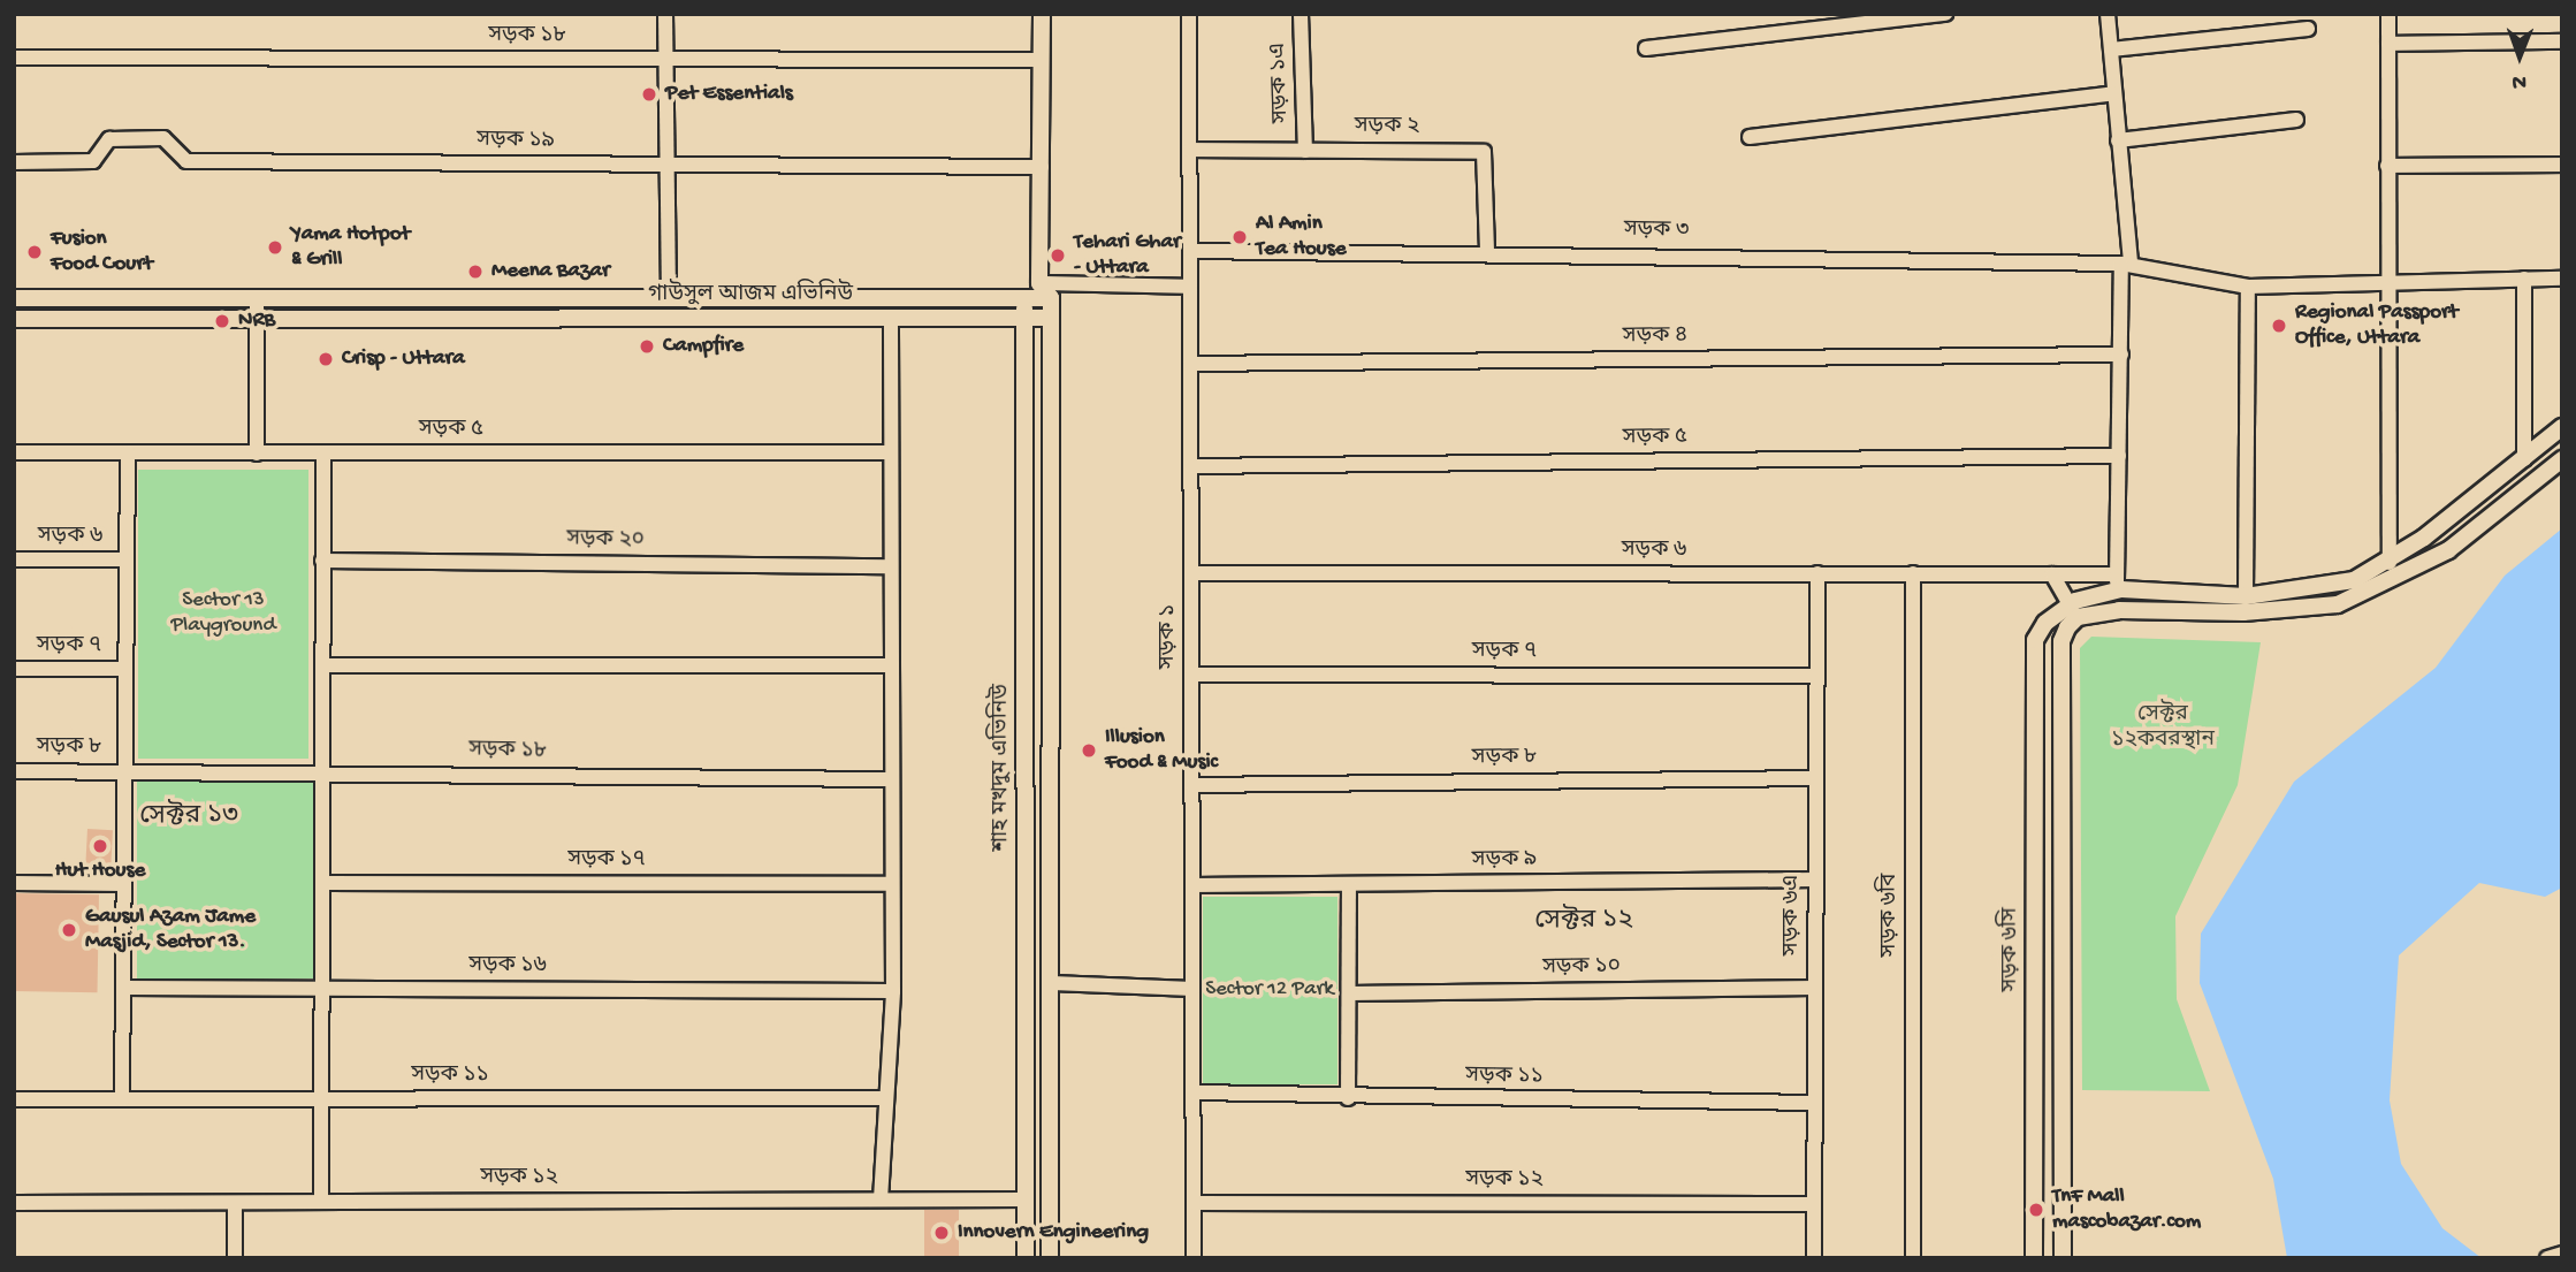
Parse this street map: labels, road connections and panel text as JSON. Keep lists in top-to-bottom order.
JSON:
{
  "streets": {
    "street": [
      "সড়ক ১৮",
      "সড়ক ১এ",
      "সড়ক ২",
      "সড়ক ১৯",
      "সড়ক ৩",
      "গাউসুল আজম এভিনিউ",
      "সড়ক ৪",
      "সড়ক ৫",
      "সড়ক ৬",
      "সড়ক ২০",
      "সড়ক ১",
      "সড়ক ৭",
      "সড়ক ৮",
      "শাহ মখদুম এভিনিউ",
      "সড়ক ১৭",
      "সড়ক ৯",
      "সড়ক ৬এ",
      "সড়ক ৬বি",
      "সড়ক ৬সি",
      "সড়ক ১৬",
      "সড়ক ১০",
      "সড়ক ১১",
      "সড়ক ১২"
    ]
  },
  "crossings": [
    ["সড়ক ১৮", "সড়ক ৮"],
    ["সড়ক ১এ", "সড়ক ২"],
    ["সড়ক ২", "সড়ক ৩"],
    ["সড়ক ২", "সড়ক ১"],
    ["সড়ক ৩", "সড়ক ১"],
    ["গাউসুল আজম এভিনিউ", "শাহ মখদুম এভিনিউ"],
    ["সড়ক ৪", "সড়ক ১"],
    ["সড়ক ৫", "সড়ক ১"],
    ["সড়ক ৬", "সড়ক ১"],
    ["সড়ক ৬", "সড়ক ৬এ"],
    ["সড়ক ৬", "সড়ক ৬বি"],
    ["সড়ক ১", "সড়ক ৭"],
    ["সড়ক ১", "সড়ক ৮"],
    ["সড়ক ১", "সড়ক ৯"],
    ["সড়ক ১", "সড়ক ১১"],
    ["সড়ক ১", "সড়ক ১২"],
    ["সড়ক ৭", "সড়ক ৬এ"],
    ["সড়ক ৮", "সড়ক ৬এ"],
    ["শাহ মখদুম এভিনিউ", "সড়ক ১২"],
    ["সড়ক ৯", "সড়ক ৬এ"],
    ["সড়ক ৬এ", "সড়ক ১০"],
    ["সড়ক ৬এ", "সড়ক ১১"],
    ["সড়ক ৬এ", "সড়ক ১২"]
  ],
  "districts": ["সেক্টর ১৩", "সেক্টর ১২"],
  "parks": ["Sector 13 Playground", "সেক্টর ১২কবরস্থান", "Sector 12 Park"],
  "places": [
    "Pet Essentials",
    "Al Amin Tea House",
    "Yama Hotpot & Grill",
    "Fusion Food Court",
    "Tehari Ghar - Uttara",
    "Meena Bazar",
    "NRB",
    "Regional Passport Office, Uttara",
    "Campfire",
    "Crisp - Uttara",
    "Illusion Food & Music",
    "Hut House",
    "Gausul Azam Jame Masjid, Sector 13.",
    "TnF Mall mascobazar.com",
    "Innovern Engineering"
  ],
  "north": "bottom"
}
